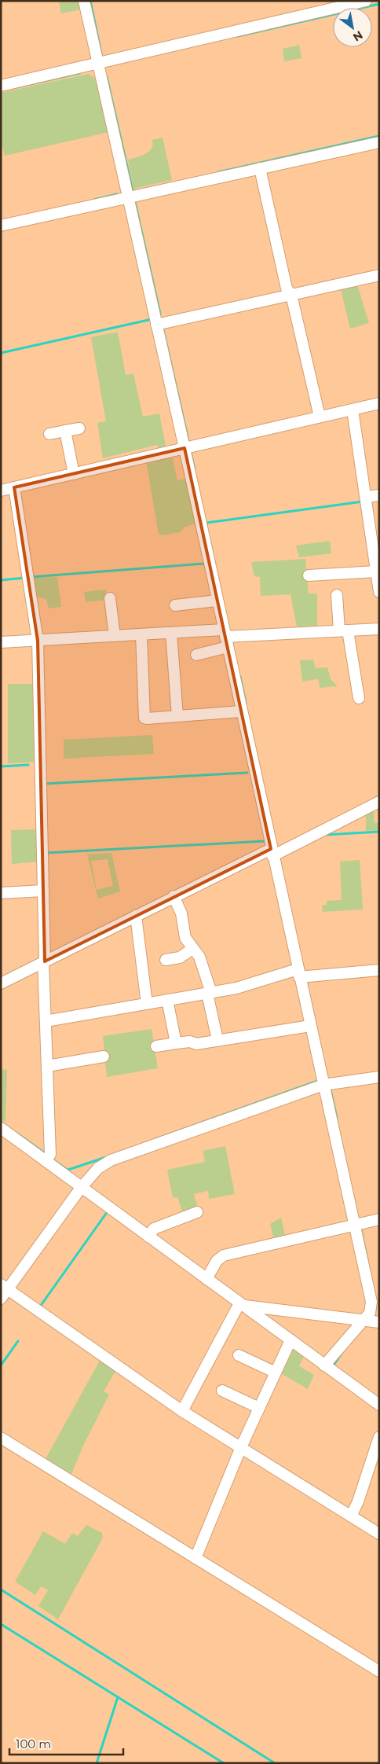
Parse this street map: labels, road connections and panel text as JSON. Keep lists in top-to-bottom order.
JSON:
{
  "scale_bar": "100 m",
  "north": "bottom right"
}
